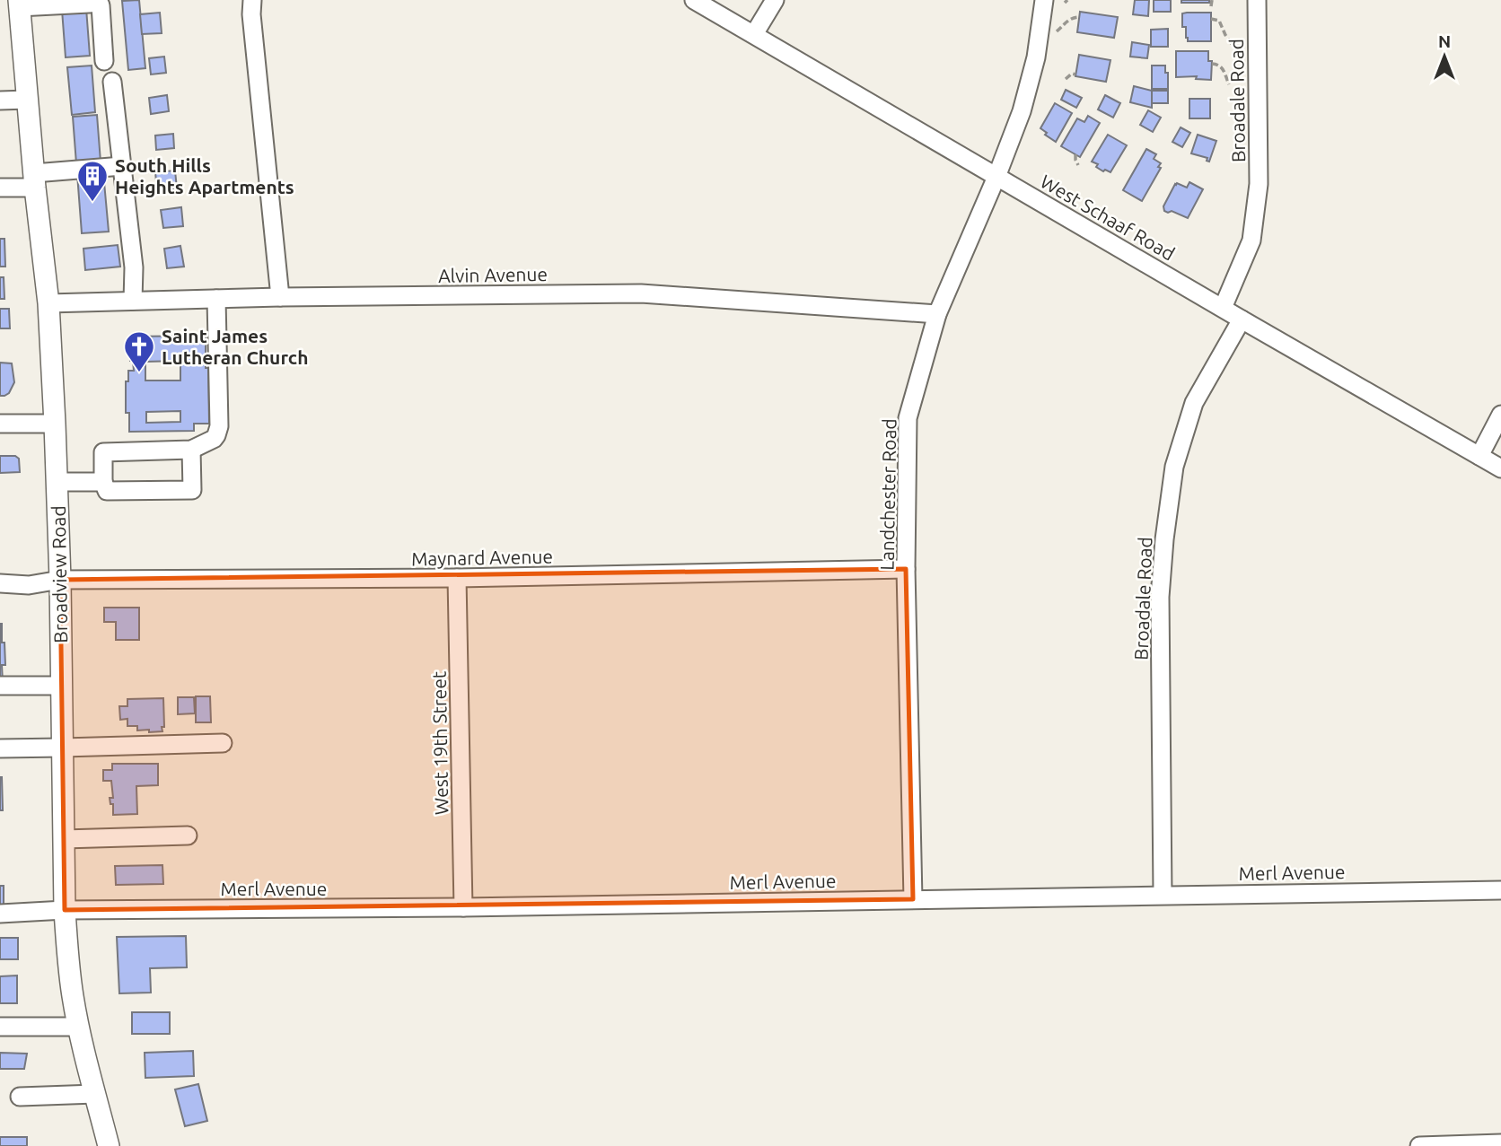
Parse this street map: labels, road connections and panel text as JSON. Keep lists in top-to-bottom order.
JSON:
{
  "streets": {
    "main road": ["Broadview Road"],
    "street": [
      "Broadale Road",
      "West Schaaf Road",
      "Alvin Avenue",
      "Landchester Road",
      "Maynard Avenue",
      "West 19th Street",
      "Merl Avenue"
    ]
  },
  "crossings": [
    ["Broadale Road", "West Schaaf Road"],
    ["Broadale Road", "Merl Avenue"],
    ["West Schaaf Road", "Landchester Road"],
    ["Alvin Avenue", "Landchester Road"],
    ["Alvin Avenue", "Broadview Road"],
    ["Landchester Road", "Maynard Avenue"],
    ["Landchester Road", "Merl Avenue"],
    ["Maynard Avenue", "Broadview Road"],
    ["Maynard Avenue", "West 19th Street"],
    ["Broadview Road", "Merl Avenue"],
    ["West 19th Street", "Merl Avenue"]
  ],
  "places": {
    "building": ["South Hills Heights Apartments"],
    "church": ["Saint James Lutheran Church"]
  },
  "north": "top"
}
